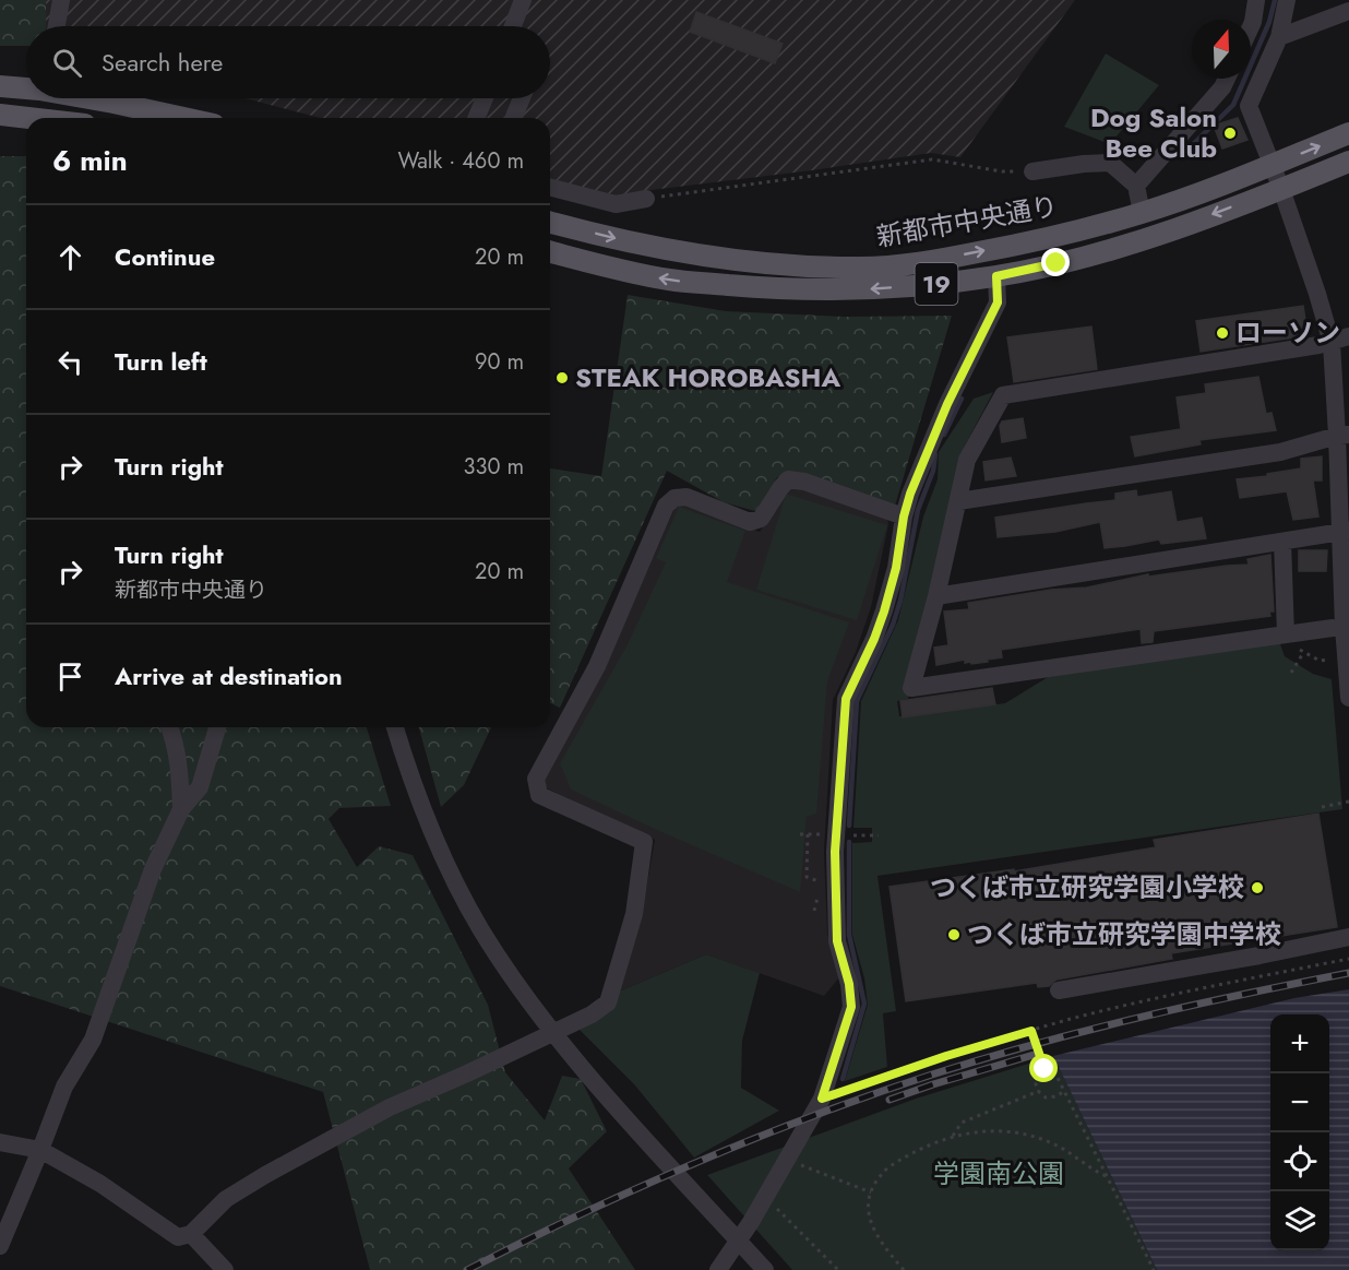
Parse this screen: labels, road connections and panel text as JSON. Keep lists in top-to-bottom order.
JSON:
{
  "streets": {
    "main road": ["新都市中央通り", "19"]
  },
  "parks": ["学園南公園"],
  "places": [
    "Dog Salon Bee Club",
    "ローソン",
    "STEAK HOROBASHA",
    "つくば市立研究学園小学校",
    "つくば市立研究学園中学校"
  ],
  "north": "top",
  "page": {
    "search": "Search here",
    "heading": ["6 min", "Walk · 460 m"],
    "list": [
      ["Continue", "20 m"],
      ["Turn left", "90 m"],
      ["Turn right", "330 m"],
      ["Turn right", "新都市中央通り", "20 m"],
      "Arrive at destination"
    ],
    "map_buttons": ["+", "−"]
  }
}
